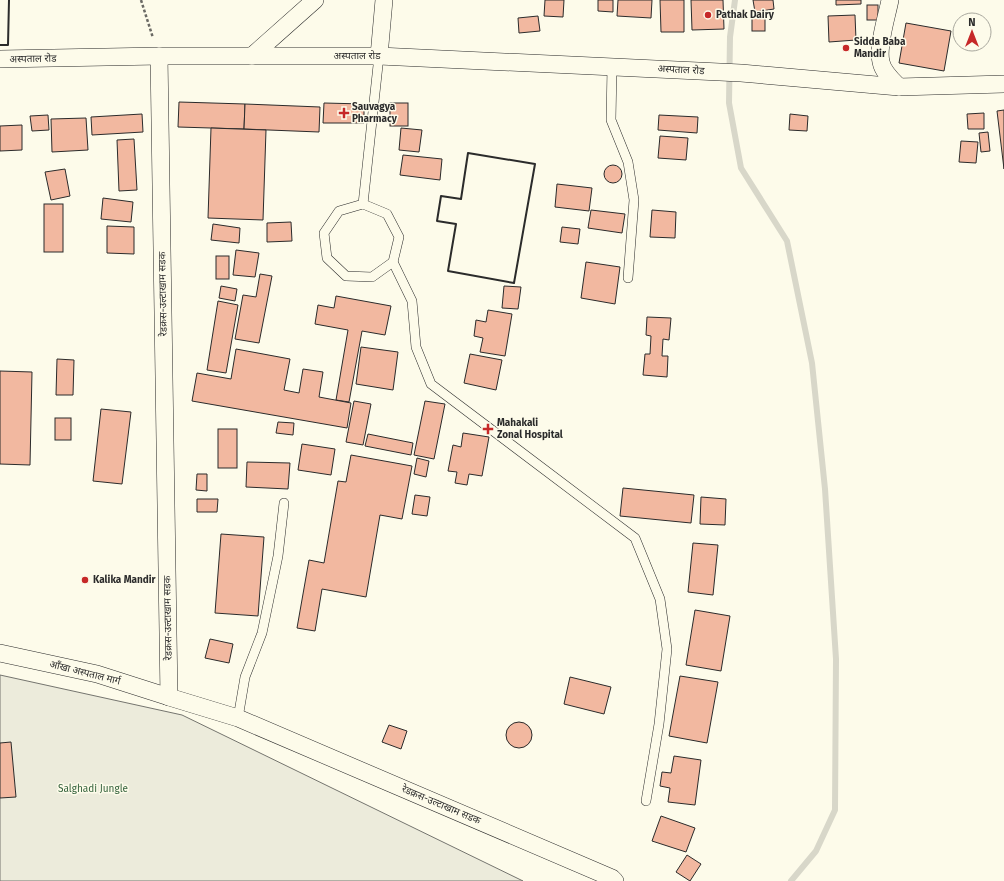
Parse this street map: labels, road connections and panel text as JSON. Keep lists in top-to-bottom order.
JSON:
{
  "streets": {
    "street": ["अस्पताल रोड", "रेडक्रस-उल्टाखाम सडक", "आँखा अस्पताल मार्ग"]
  },
  "crossings": [
    ["अस्पताल रोड", "रेडक्रस-उल्टाखाम सडक"],
    ["रेडक्रस-उल्टाखाम सडक", "आँखा अस्पताल मार्ग"]
  ],
  "parks": ["Salghadi Jungle"],
  "places": {
    "other": ["Pathak Dairy", "Sidda Baba Mandir", "Kalika Mandir"],
    "health": ["Sauvagya Pharmacy", "Mahakali Zonal Hospital"]
  },
  "north": "top"
}
